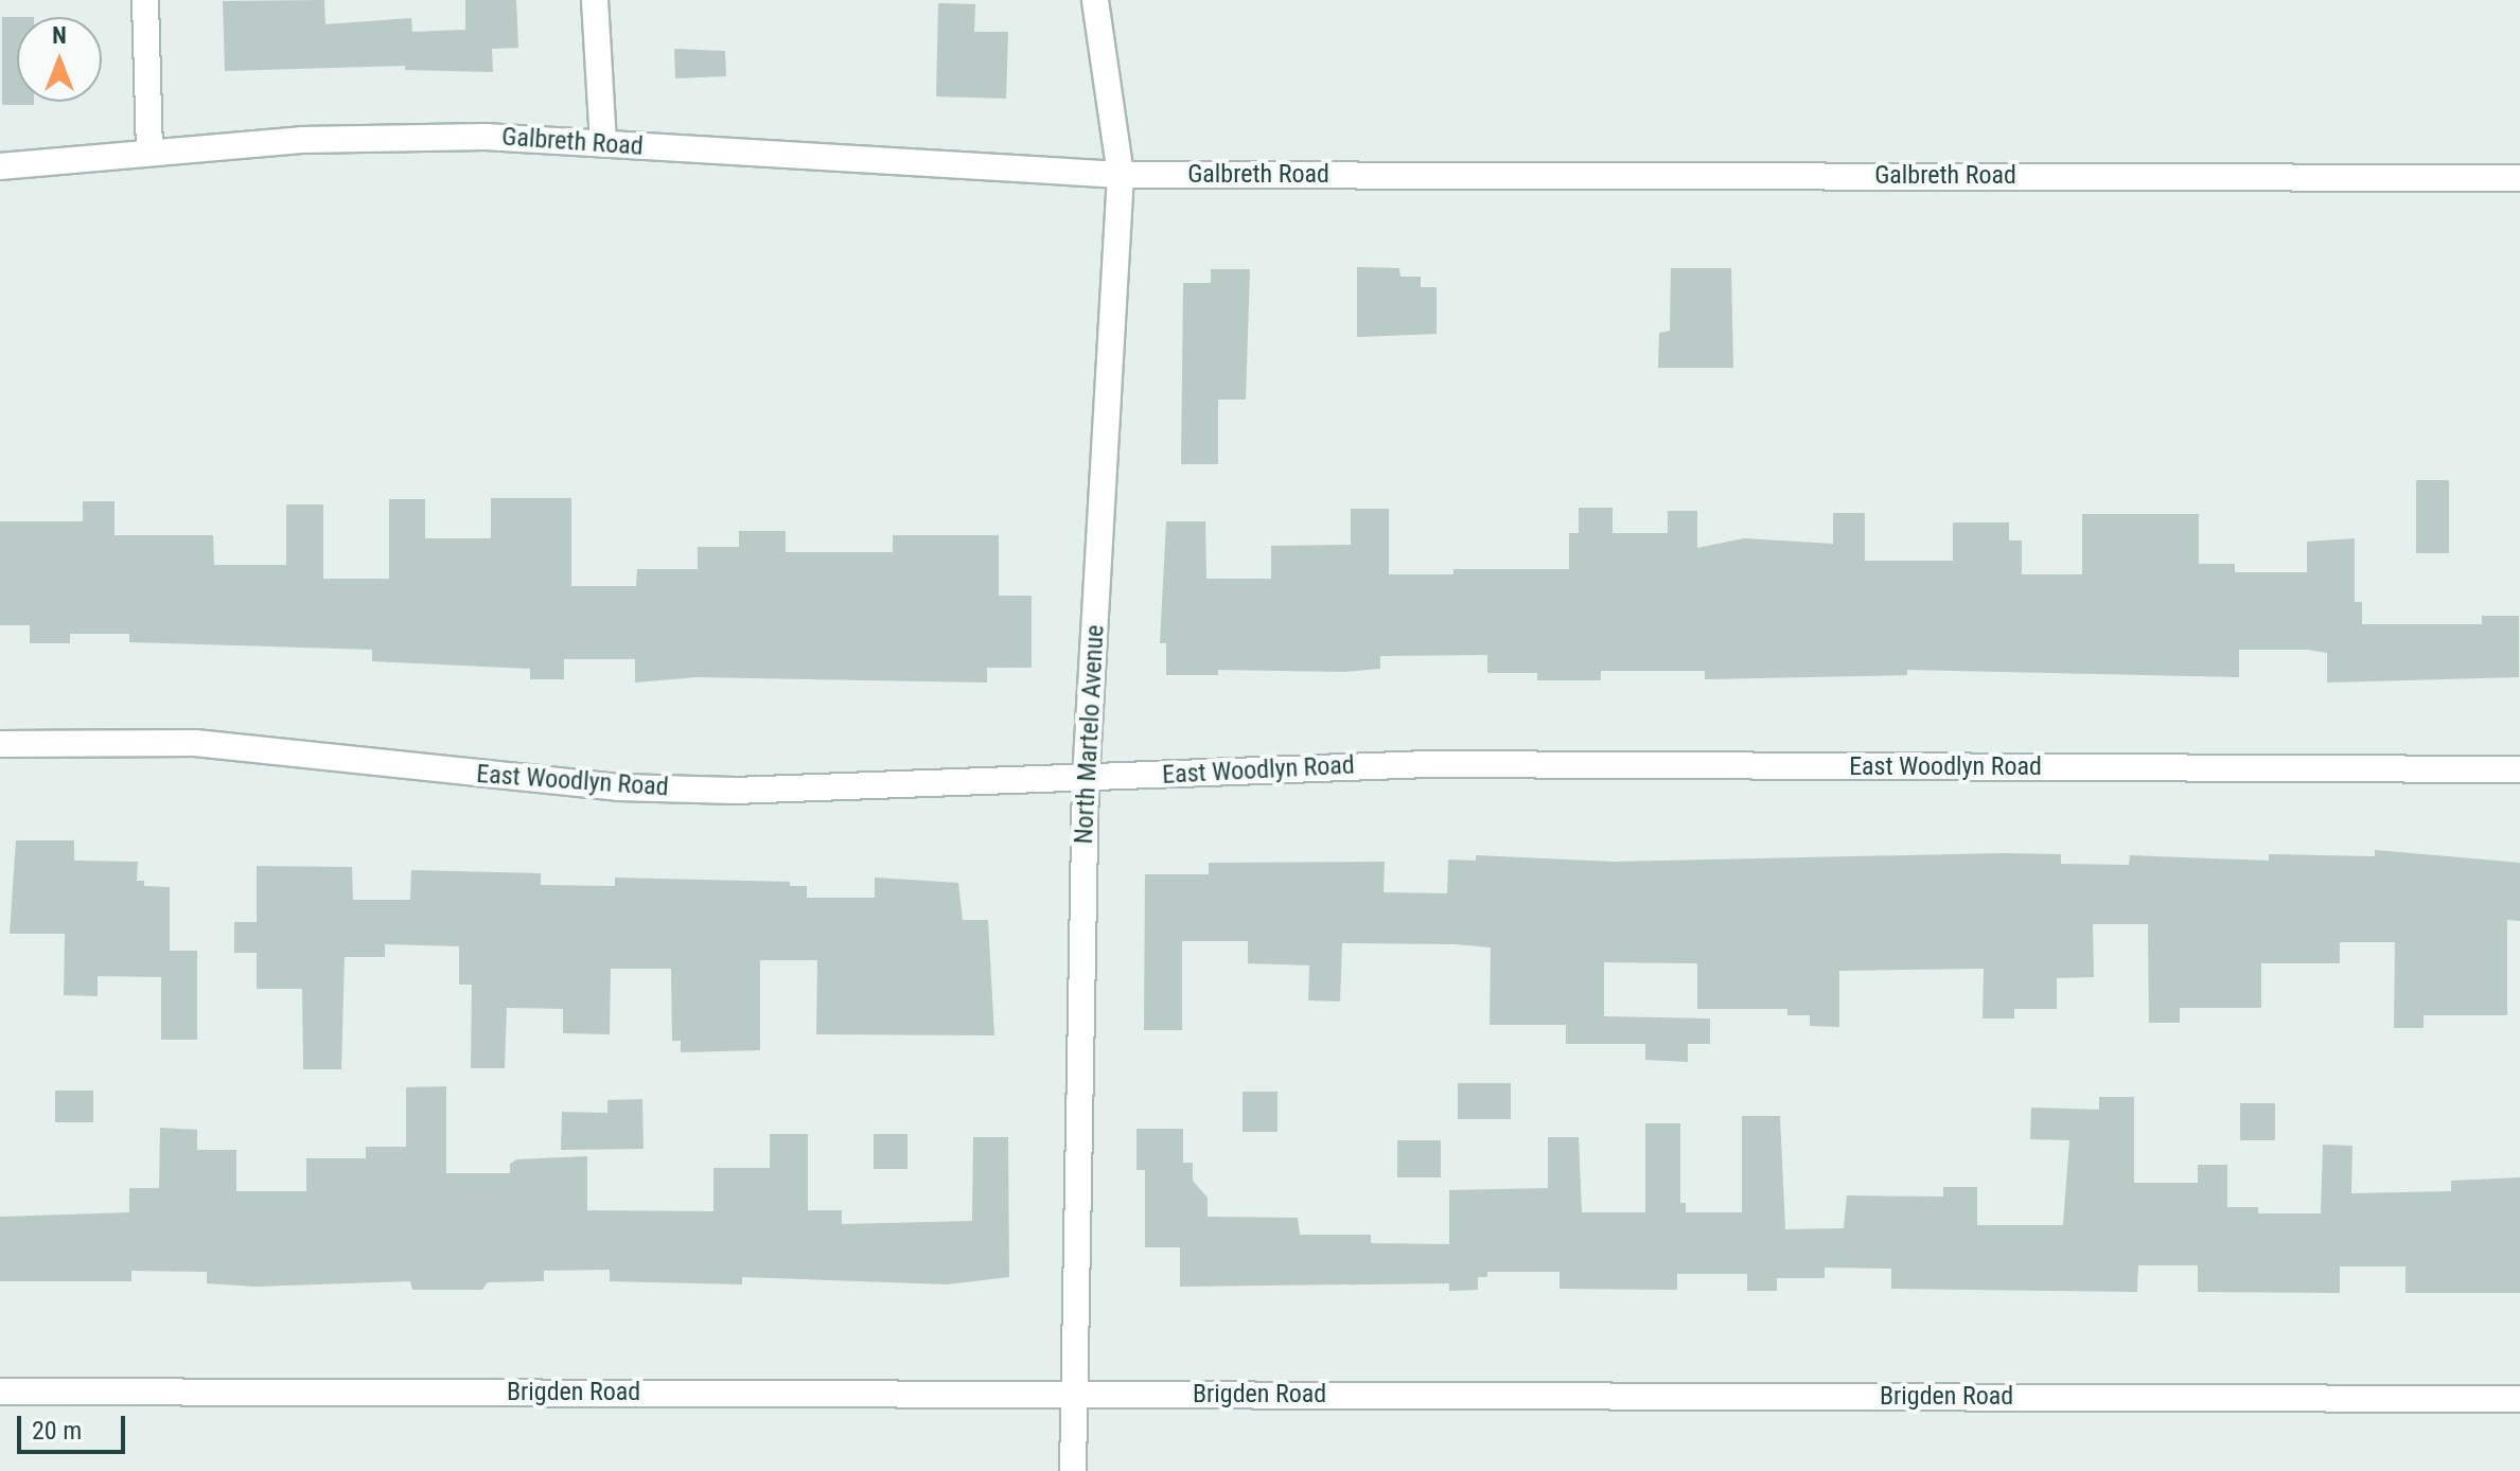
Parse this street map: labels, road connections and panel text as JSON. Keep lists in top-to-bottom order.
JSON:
{
  "streets": {
    "street": [
      "Galbreth Road",
      "North Martelo Avenue",
      "East Woodlyn Road",
      "Brigden Road"
    ]
  },
  "crossings": [
    ["Galbreth Road", "North Martelo Avenue"],
    ["North Martelo Avenue", "East Woodlyn Road"],
    ["North Martelo Avenue", "Brigden Road"]
  ],
  "scale_bar": "20 m",
  "north": "top"
}
